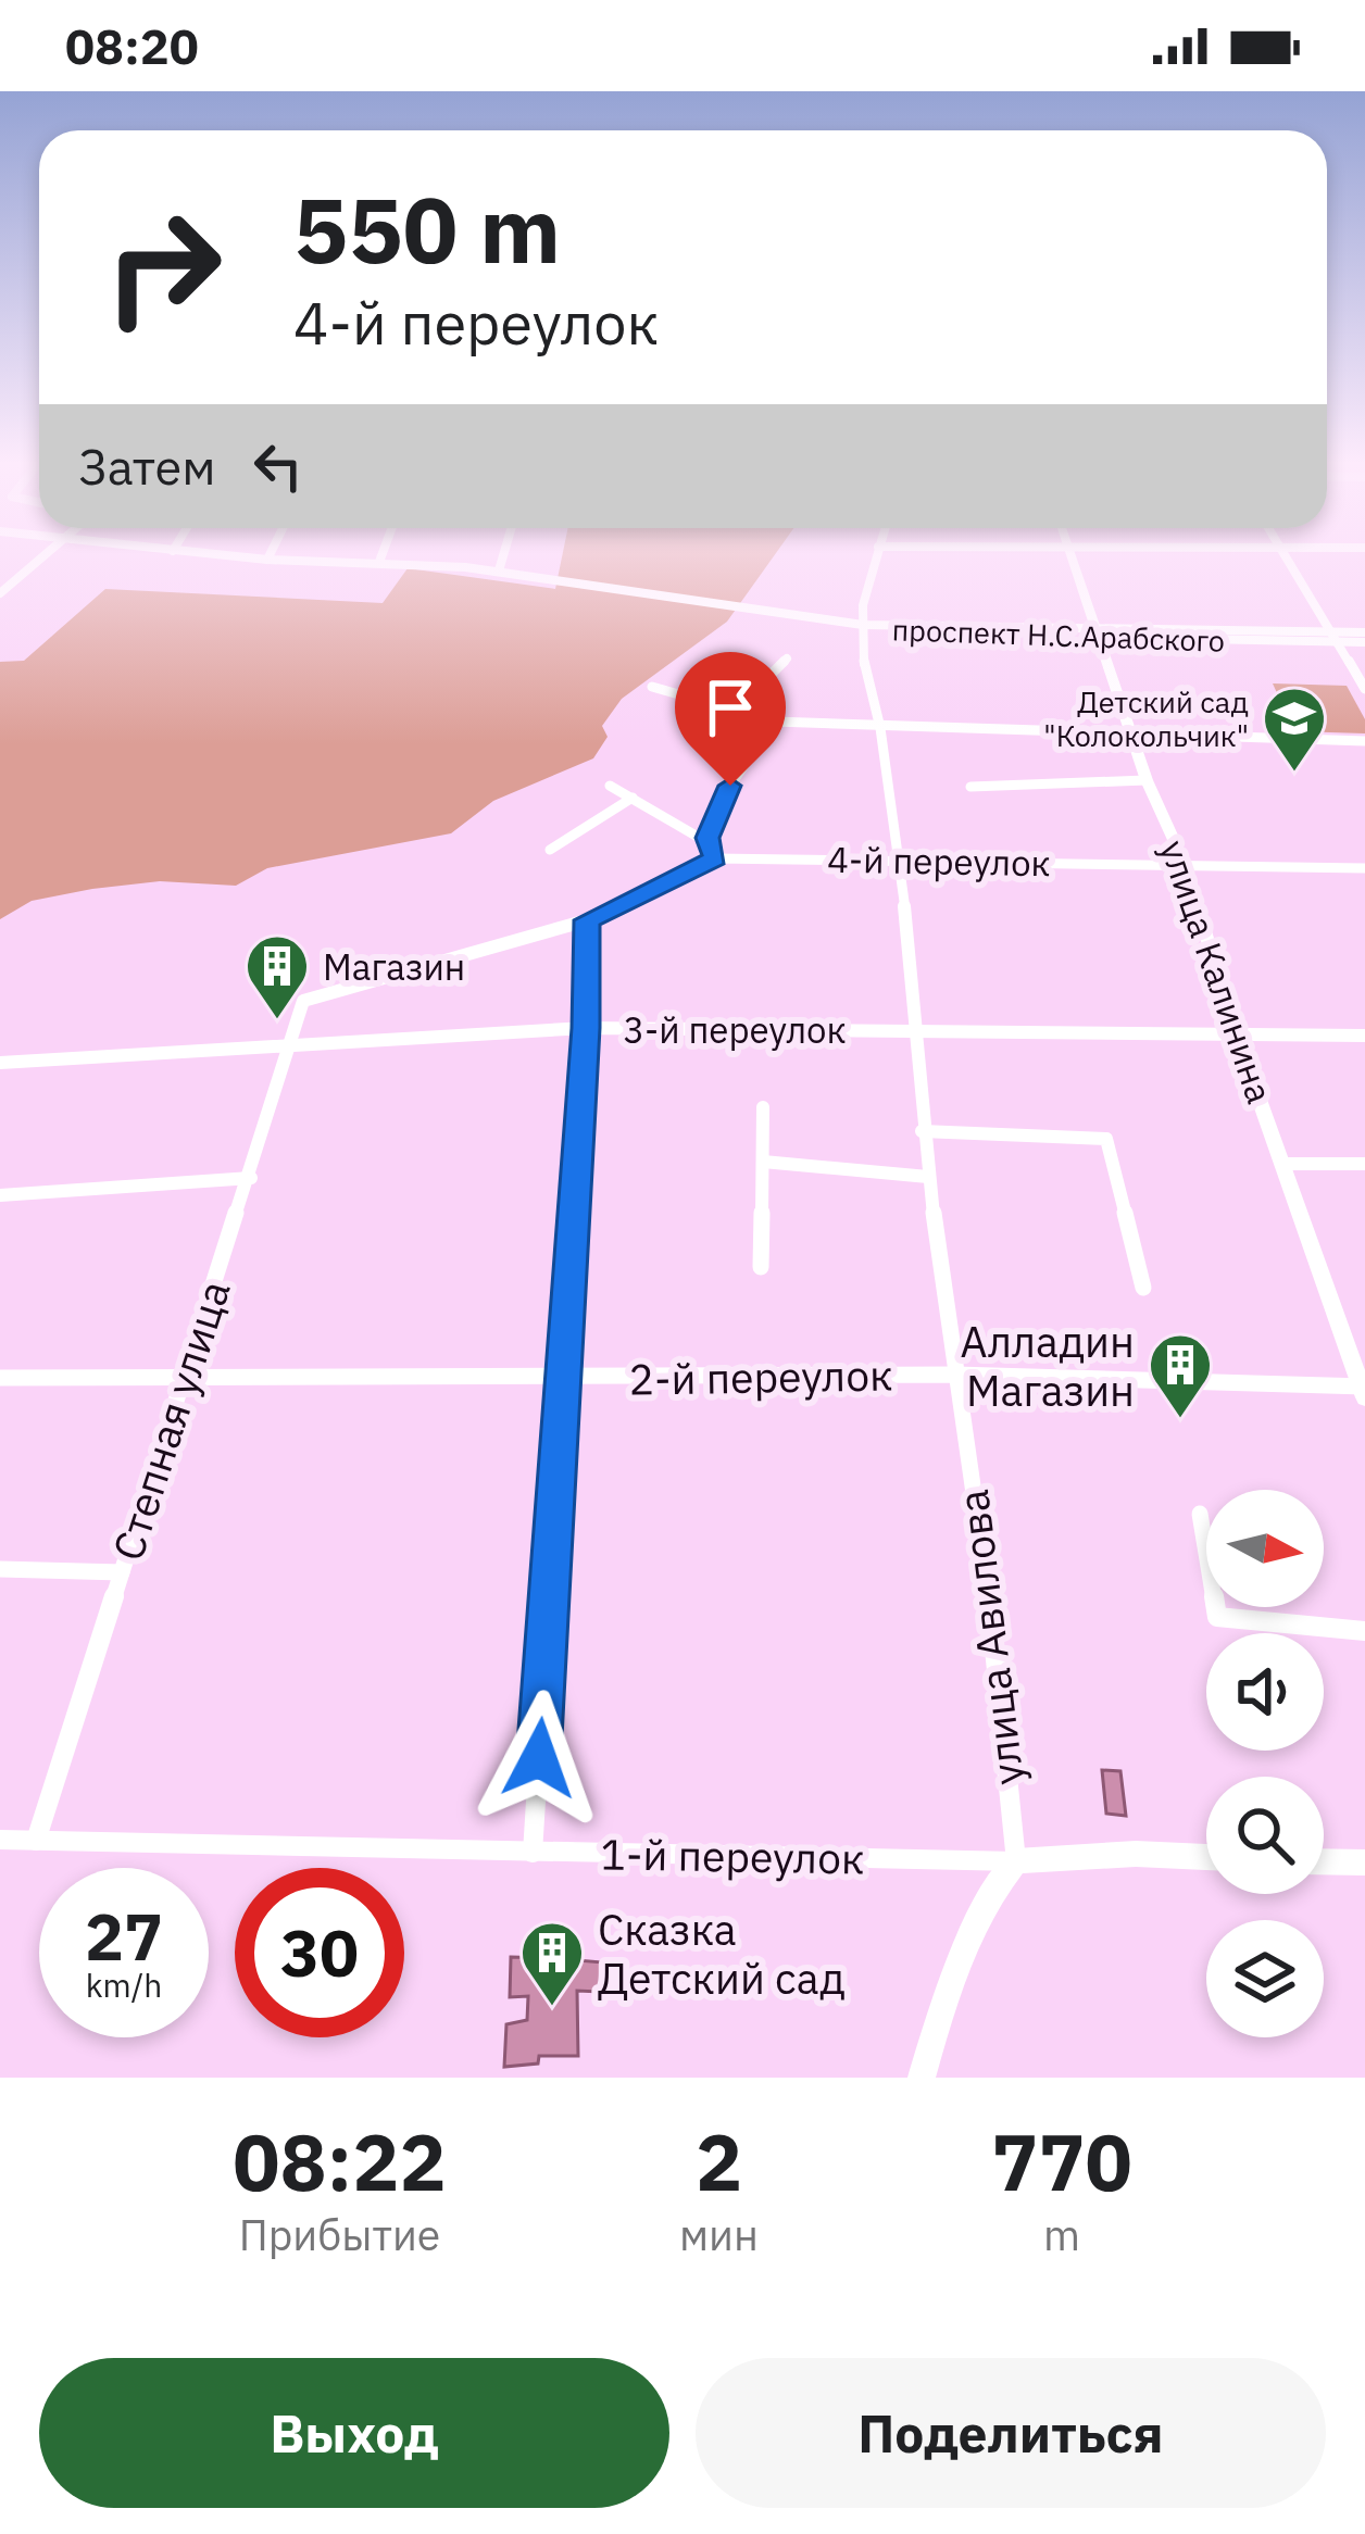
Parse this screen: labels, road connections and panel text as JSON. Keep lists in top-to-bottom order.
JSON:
{
  "streets": {
    "main road": ["улица Калинина", "1-й переулок"],
    "street": [
      "проспект Н.С.Арабского",
      "4-й переулок",
      "3-й переулок",
      "2-й переулок",
      "Степная улица",
      "улица Авилова"
    ]
  },
  "crossings": [
    ["проспект Н.С.Арабского", "улица Калинина"],
    ["проспект Н.С.Арабского", "улица Авилова"],
    ["4-й переулок", "улица Калинина"],
    ["4-й переулок", "Степная улица"],
    ["4-й переулок", "улица Авилова"],
    ["улица Калинина", "3-й переулок"],
    ["улица Калинина", "2-й переулок"],
    ["3-й переулок", "Степная улица"],
    ["3-й переулок", "улица Авилова"],
    ["2-й переулок", "Степная улица"],
    ["2-й переулок", "улица Авилова"],
    ["Степная улица", "1-й переулок"],
    ["улица Авилова", "1-й переулок"]
  ],
  "places": {
    "school or university": ["Детский сад \"Колокольчик\""],
    "building": ["Магазин", "Алладин Магазин", "Сказка Детский сад"]
  },
  "north": "right",
  "page": {
    "status": "08:20",
    "turn": ["550 m", "4-й переулок"],
    "then": "Затем",
    "speed": "27 km/h",
    "limit": "30",
    "eta": [
      "08:22",
      "Прибытие",
      "2",
      "мин",
      "770",
      "m"
    ],
    "buttons": ["Выход", "Поделиться"]
  }
}
